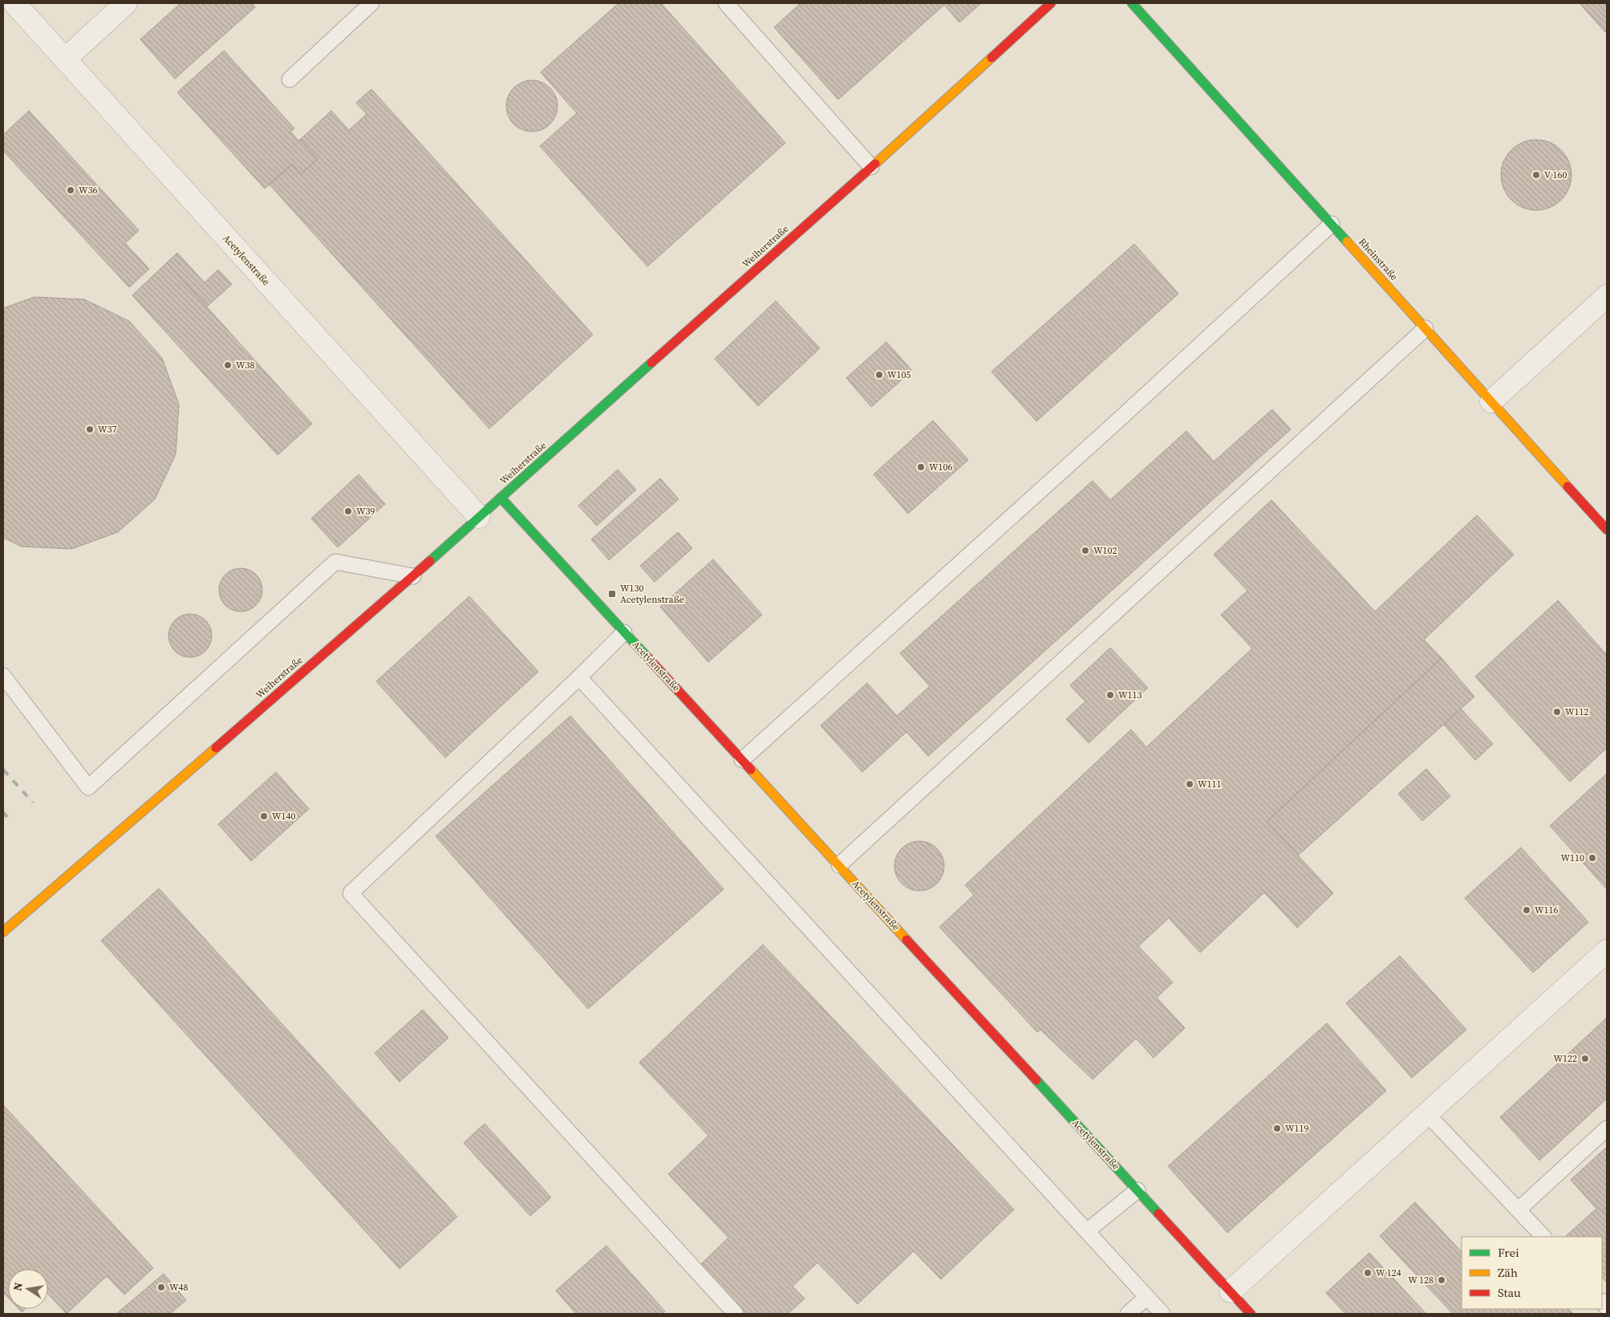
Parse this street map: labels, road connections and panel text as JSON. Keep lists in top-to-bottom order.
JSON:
{
  "streets": {
    "street": ["Weiherstraße", "Rheinstraße", "Acetylenstraße"]
  },
  "crossings": [
    ["Weiherstraße", "Acetylenstraße"]
  ],
  "places": {
    "other": [
      "V 160",
      "W36",
      "W38",
      "W105",
      "W37",
      "W106",
      "W39",
      "W102",
      "W113",
      "W112",
      "W111",
      "W140",
      "W110",
      "W116",
      "W122",
      "W119",
      "W 124",
      "W 128",
      "W48"
    ],
    "transit": ["W130 Acetylenstraße"]
  },
  "legend": ["Frei", "Zäh", "Stau"],
  "north": "left"
}
